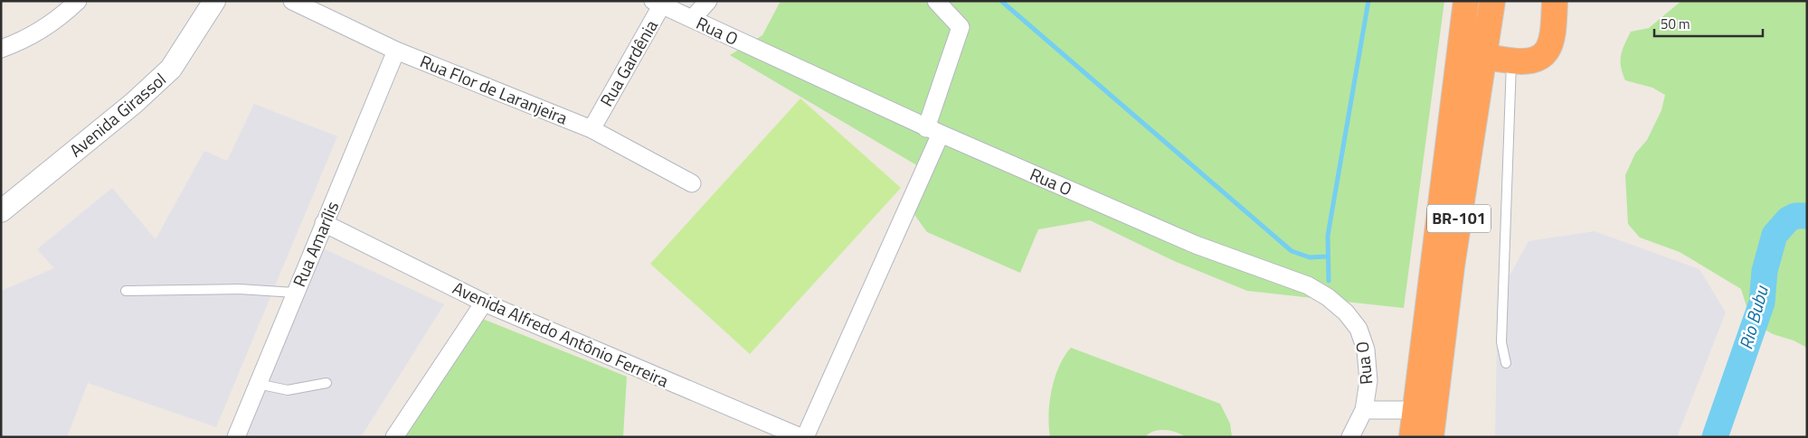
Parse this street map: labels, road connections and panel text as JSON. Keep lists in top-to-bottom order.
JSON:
{
  "streets": {
    "highway": ["BR-101"],
    "street": [
      "Rua O",
      "Rua Gardênia",
      "Rua Flor de Laranjeira",
      "Avenida Girassol",
      "Rua Amarílis",
      "Avenida Alfredo Antônio Ferreira"
    ]
  },
  "crossings": [
    ["Rua O", "Rua Gardênia"],
    ["Rua O", "BR-101"],
    ["Rua Gardênia", "Rua Flor de Laranjeira"],
    ["Rua Flor de Laranjeira", "Rua Amarílis"],
    ["Rua Amarílis", "Avenida Alfredo Antônio Ferreira"]
  ],
  "water": ["Rio Bubu"],
  "scale_bar": "50 m"
}
